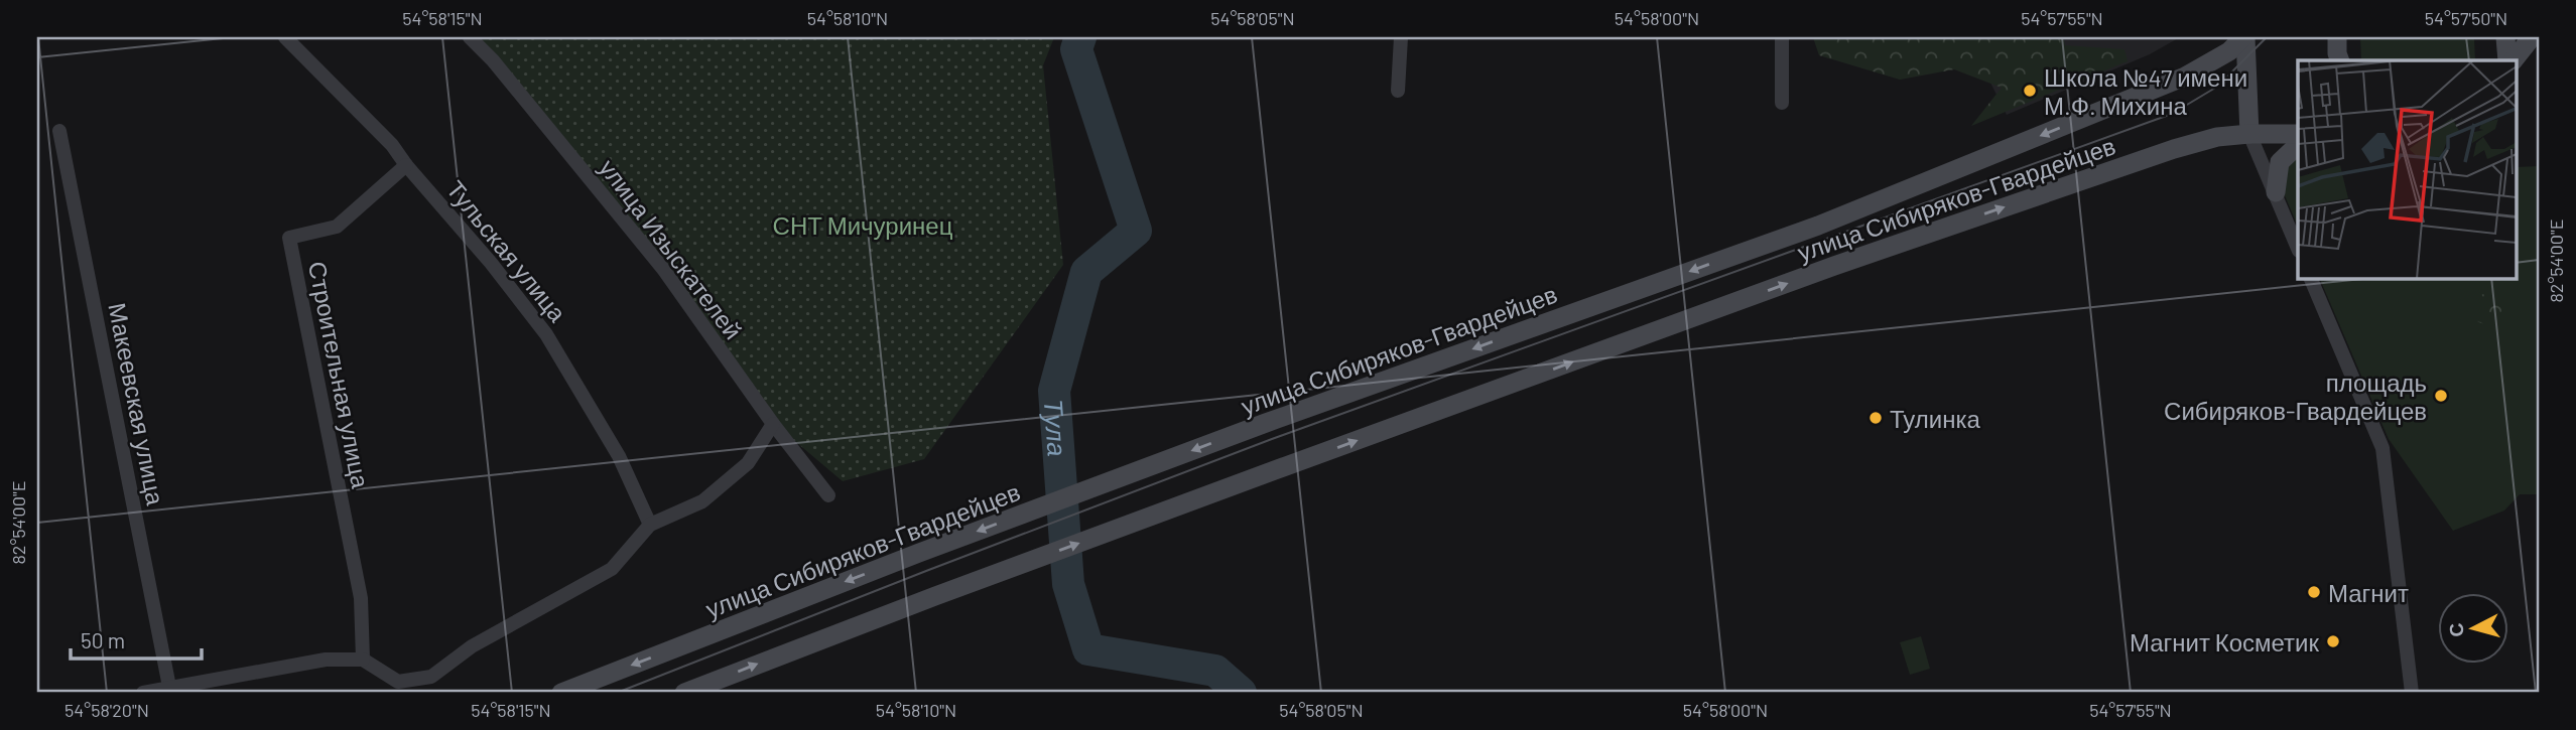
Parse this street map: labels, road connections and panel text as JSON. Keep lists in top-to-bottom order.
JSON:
{
  "streets": {
    "main road": ["улица Сибиряков-Гвардейцев"],
    "street": [
      "улица Изыскателей",
      "Тульская улица",
      "Строительная улица",
      "Макеевская улица"
    ]
  },
  "crossings": [
    ["Тульская улица", "Строительная улица"]
  ],
  "water": ["Тула"],
  "parks": ["СНТ Мичуринец"],
  "places": [
    "Школа №47 имени М.Ф. Михина",
    "площадь Сибиряков-Гвардейцев",
    "Тулинка",
    "Магнит",
    "Магнит Косметик"
  ],
  "scale_bar": "50 m",
  "north": "left",
  "coordinates": [
    "54°58'15\"N",
    "54°58'10\"N",
    "54°58'05\"N",
    "54°58'00\"N",
    "54°57'55\"N",
    "54°57'50\"N",
    "82°54'00\"E",
    "54°58'20\"N"
  ]
}
